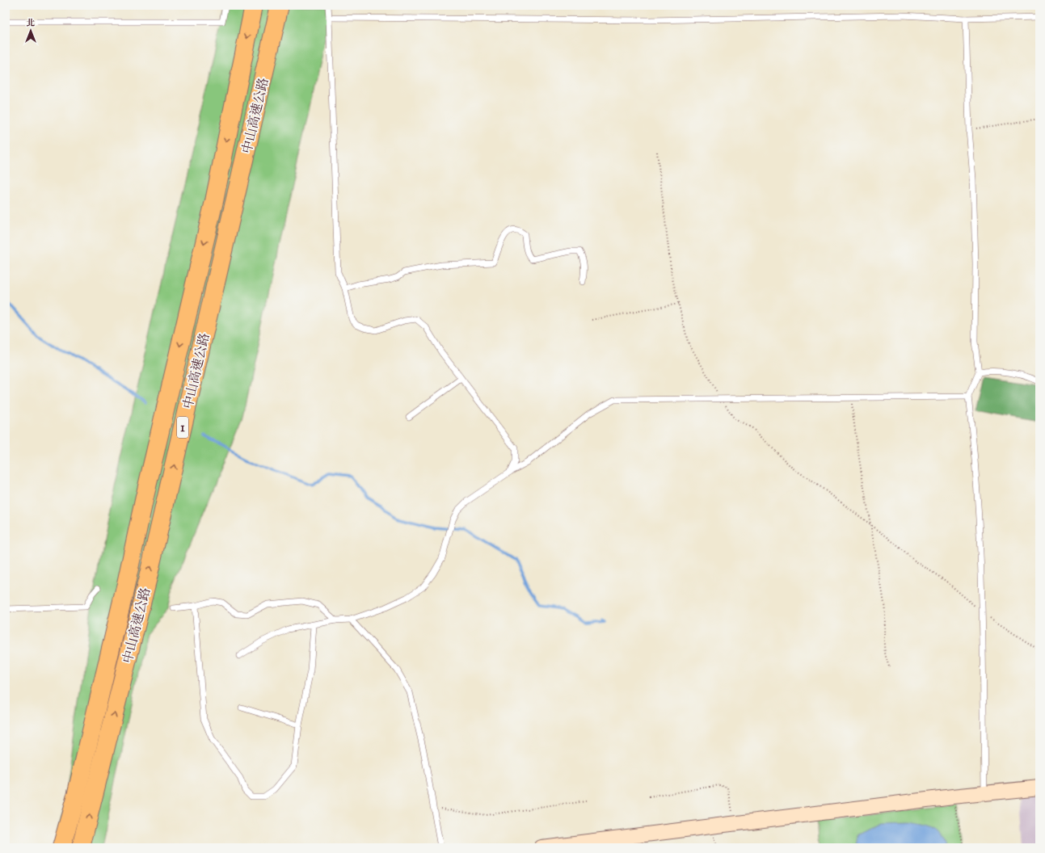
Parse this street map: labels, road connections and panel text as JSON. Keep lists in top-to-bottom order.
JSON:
{
  "streets": {
    "highway": ["中山高速公路", "1"]
  },
  "north": "top"
}
